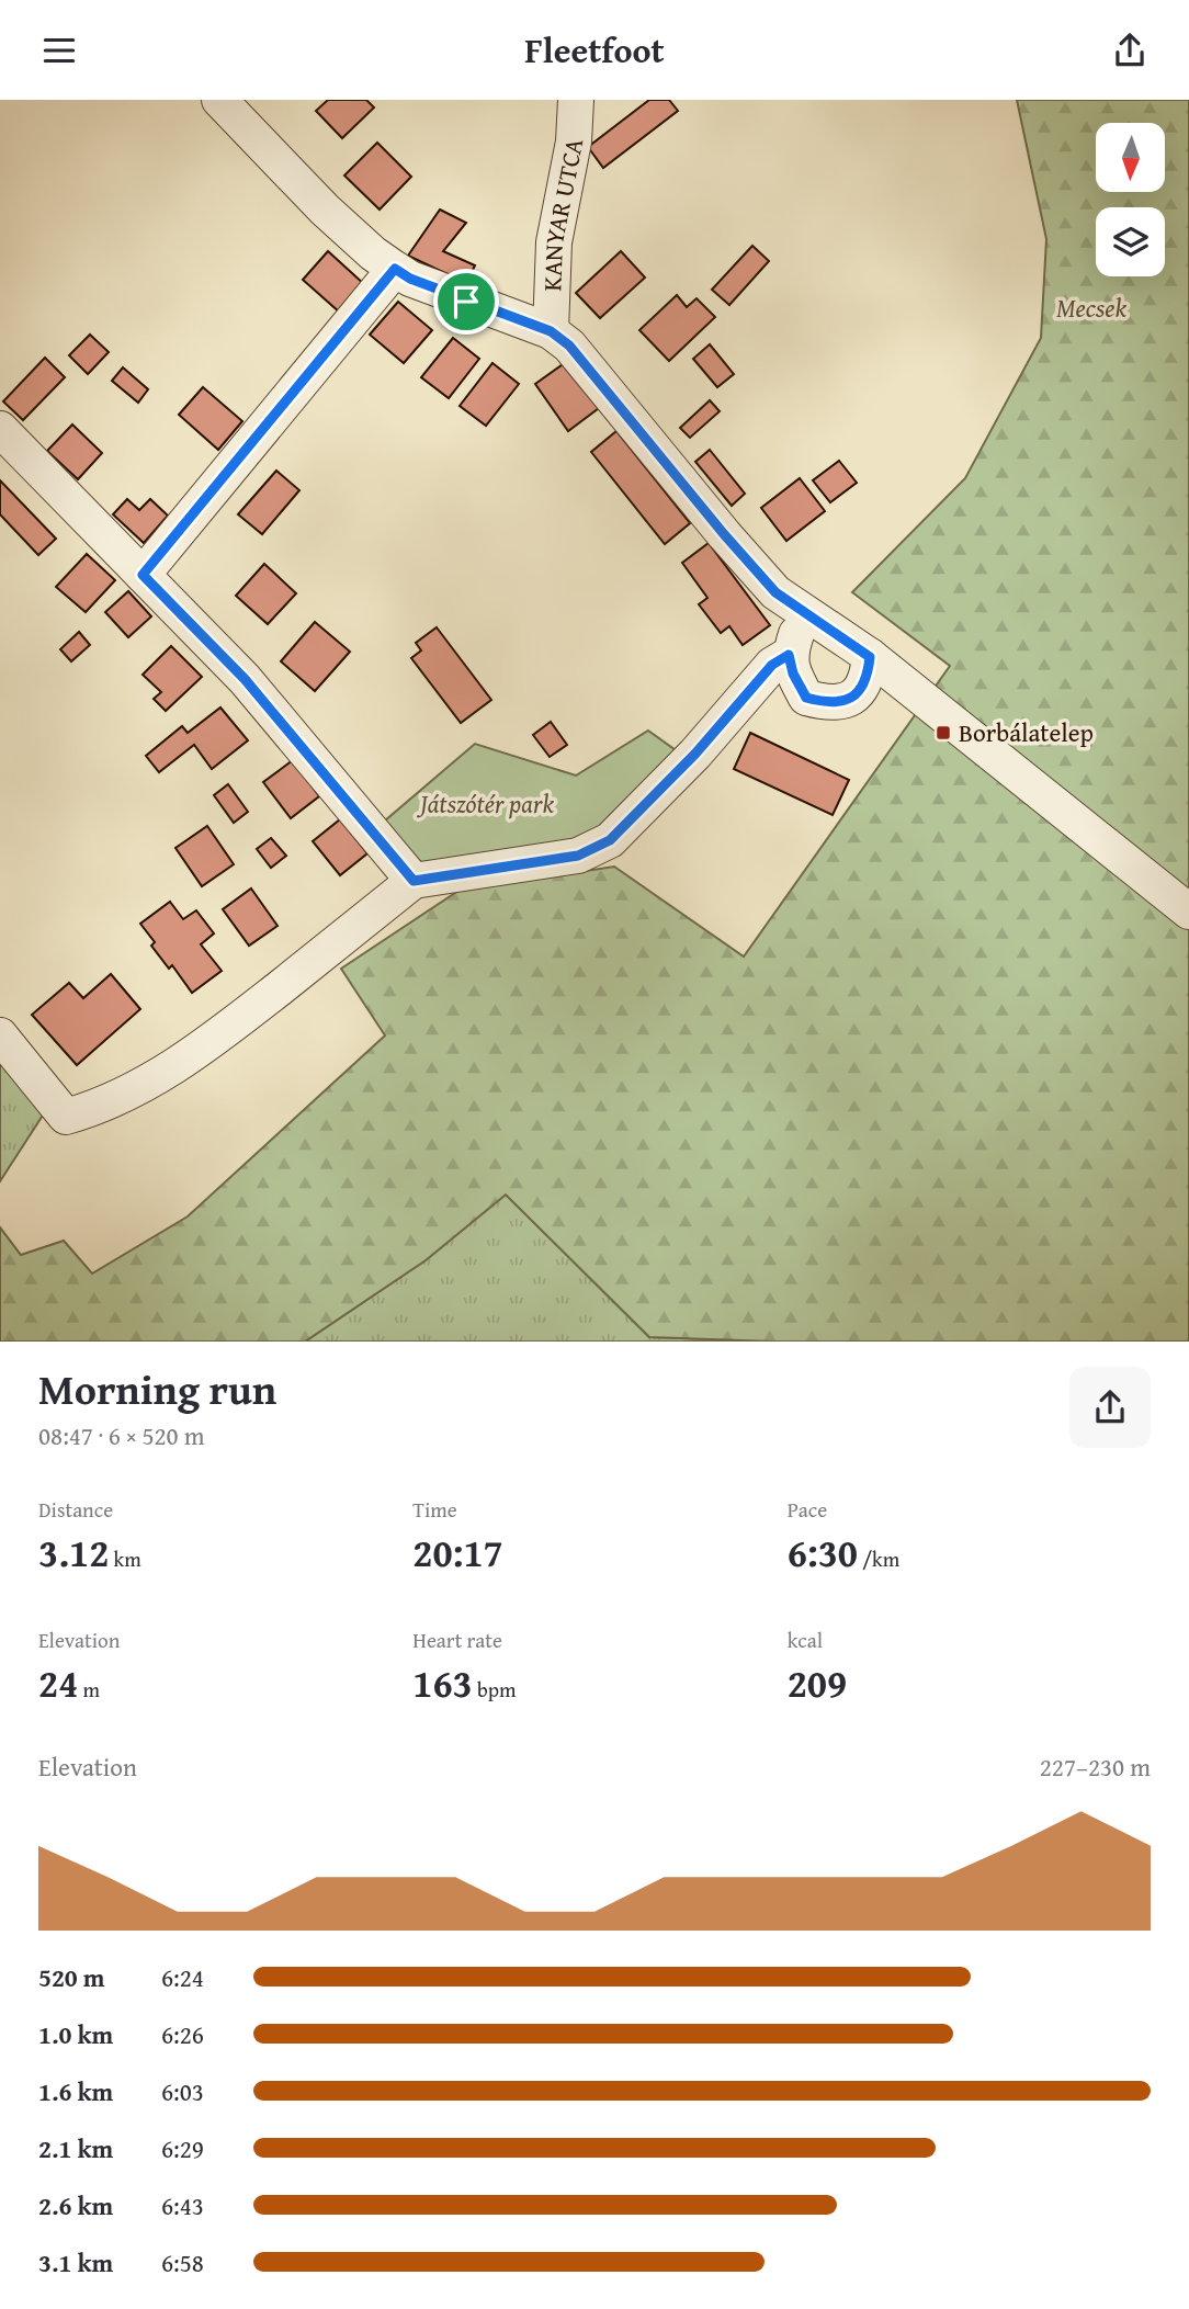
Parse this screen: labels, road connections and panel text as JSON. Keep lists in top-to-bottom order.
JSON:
{
  "streets": {
    "street": ["KANYAR UTCA"]
  },
  "parks": ["Mecsek", "Játszótér park"],
  "places": {
    "transit": ["Borbálatelep"]
  },
  "north": "bottom",
  "page": {
    "header": "Fleetfoot",
    "heading": ["Morning run", "08:47 · 6 × 520 m"],
    "stats": [
      ["Distance", "3.12 km"],
      ["Time", "20:17"],
      ["Pace", "6:30 /km"],
      ["Elevation", "24 m"],
      ["Heart rate", "163 bpm"],
      ["kcal", "209"]
    ],
    "chart": ["Elevation", "227–230 m"],
    "list": [
      {
        "name": "520 m",
        "note": "6:24"
      },
      {
        "name": "1.0 km",
        "note": "6:26"
      },
      {
        "name": "1.6 km",
        "note": "6:03"
      },
      {
        "name": "2.1 km",
        "note": "6:29"
      },
      {
        "name": "2.6 km",
        "note": "6:43"
      },
      {
        "name": "3.1 km",
        "note": "6:58"
      }
    ]
  }
}
